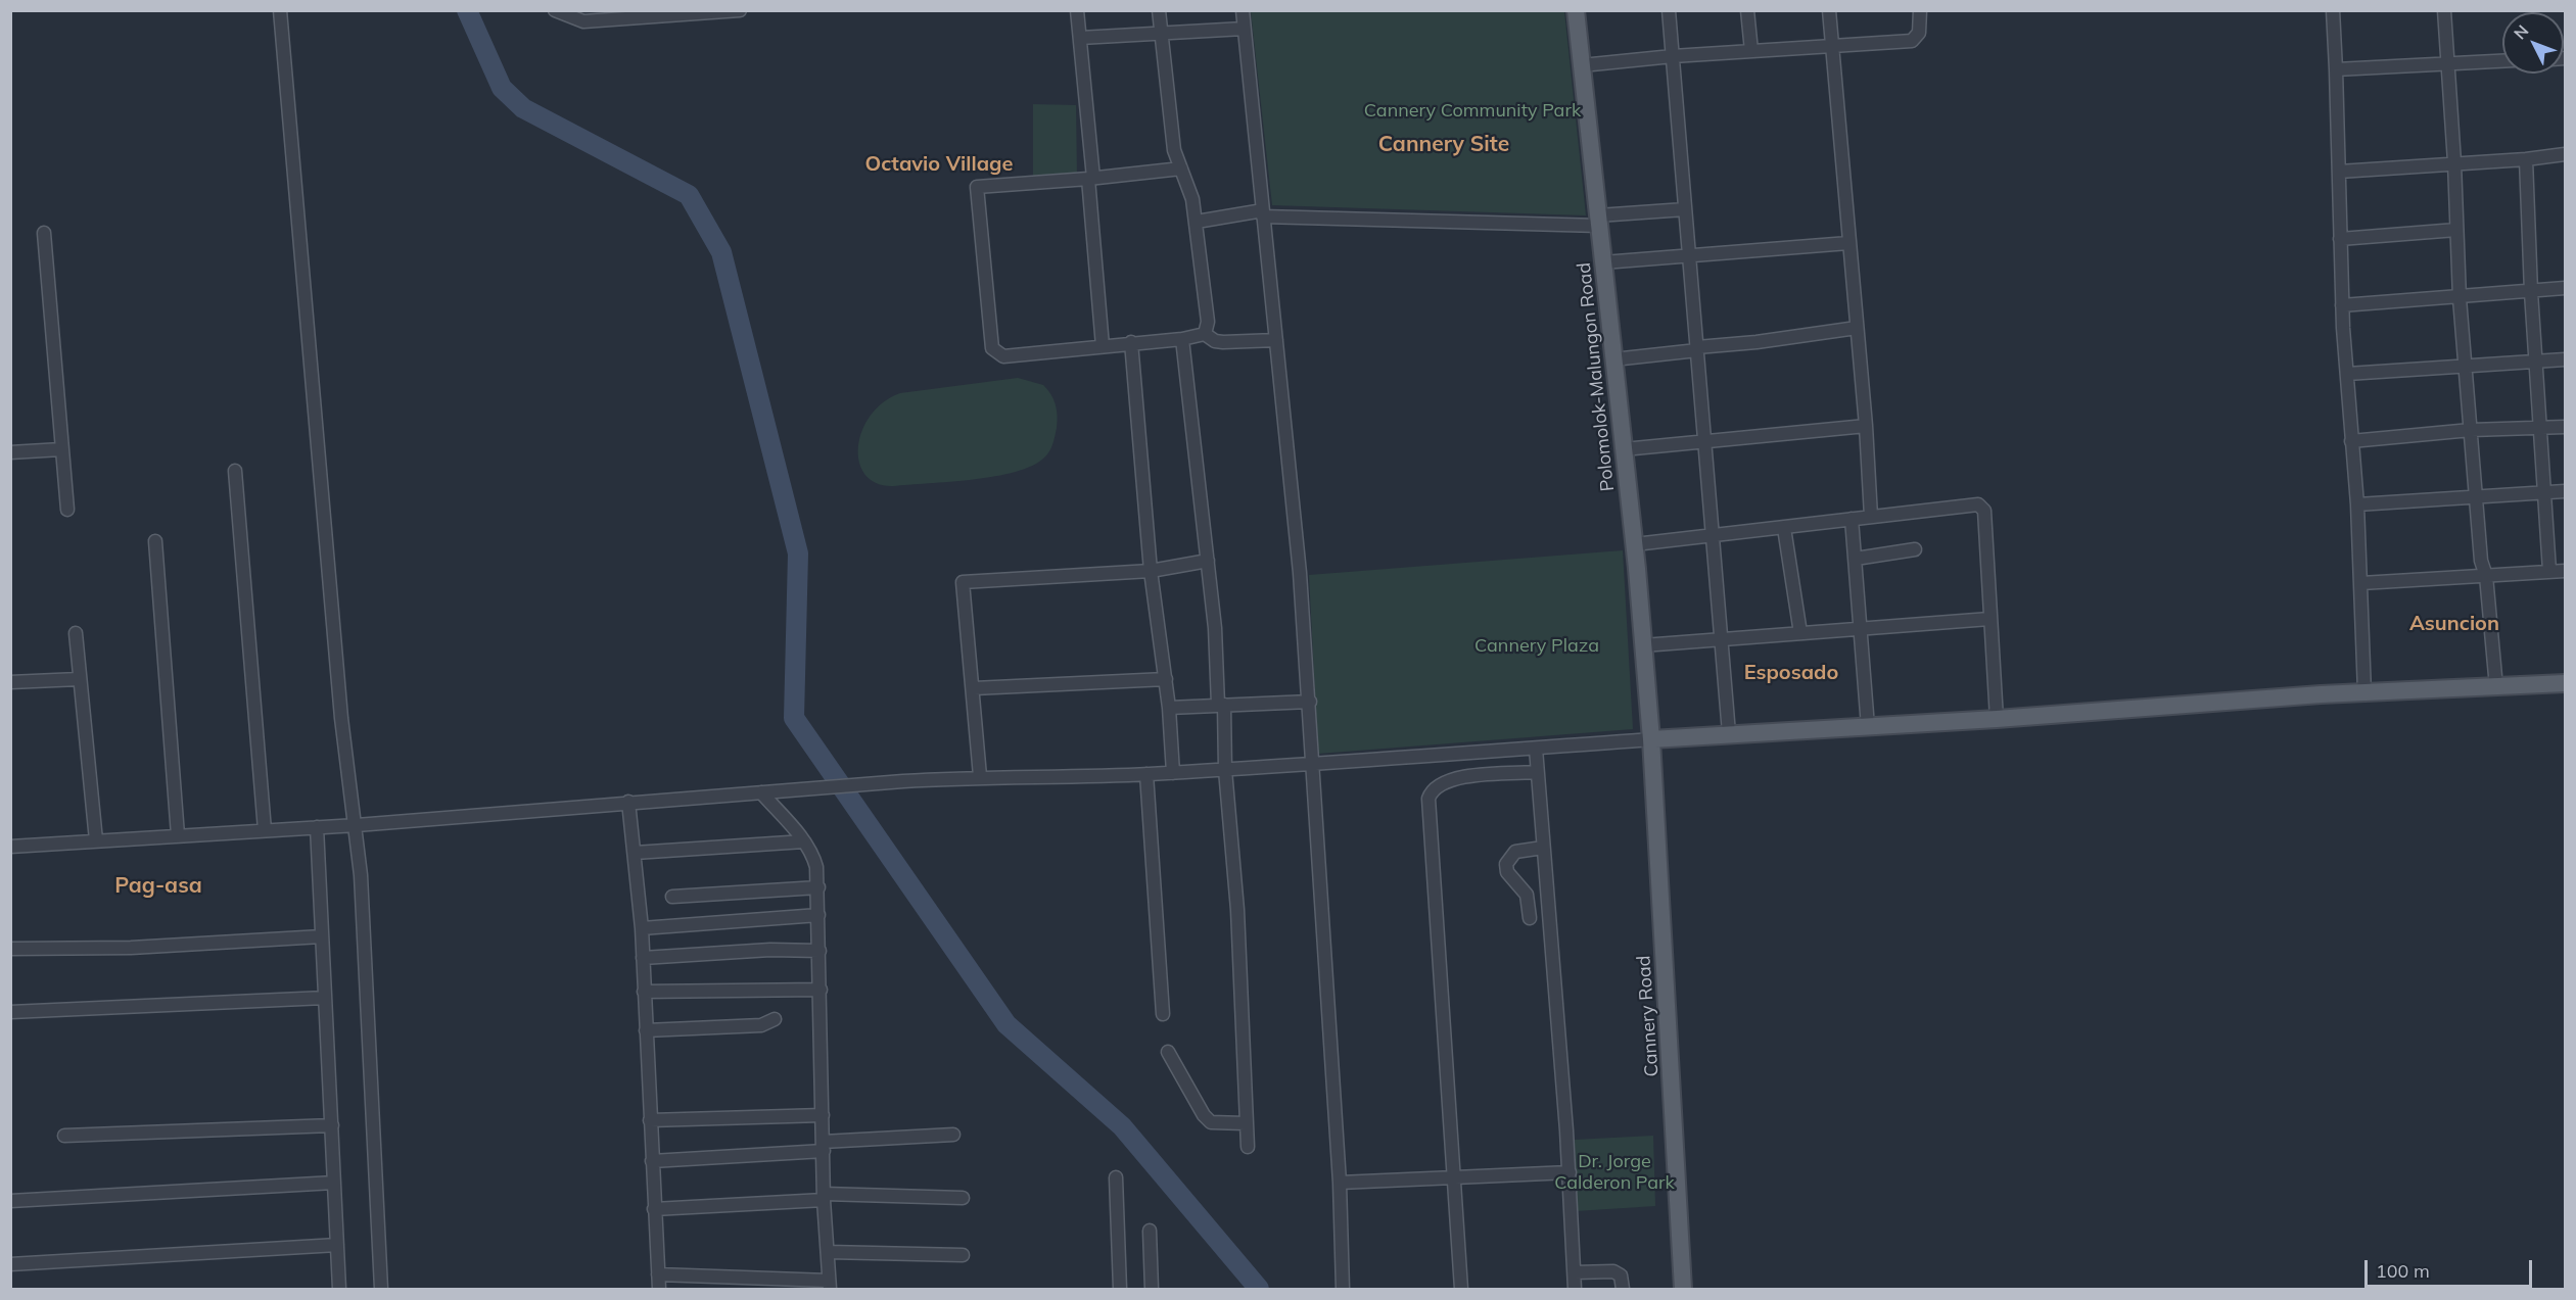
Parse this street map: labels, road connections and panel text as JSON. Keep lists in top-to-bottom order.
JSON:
{
  "streets": {
    "main road": ["Polomolok-Malungon Road", "Cannery Road"]
  },
  "crossings": [
    ["Polomolok-Malungon Road", "Cannery Road"]
  ],
  "districts": [
    "Cannery Site",
    "Octavio Village",
    "Asuncion",
    "Esposado",
    "Pag-asa"
  ],
  "parks": ["Cannery Community Park", "Cannery Plaza", "Dr. Jorge Calderon Park"],
  "scale_bar": "100 m",
  "north": "top left"
}
